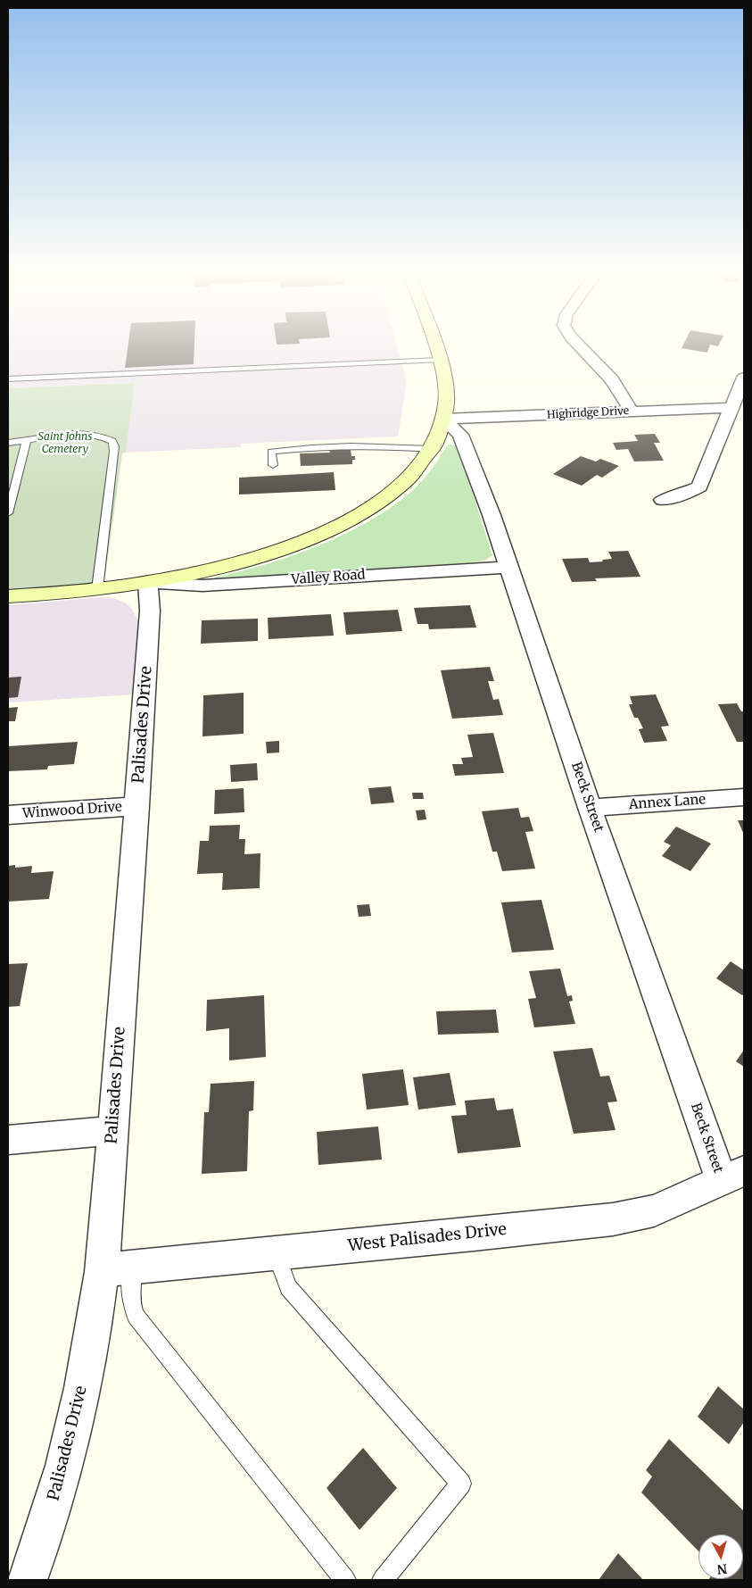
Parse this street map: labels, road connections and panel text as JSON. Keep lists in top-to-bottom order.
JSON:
{
  "streets": {
    "main road": ["Valley Road"],
    "street": [
      "Highridge Drive",
      "Palisades Drive",
      "Beck Street",
      "Annex Lane",
      "Winwood Drive",
      "West Palisades Drive"
    ]
  },
  "crossings": [
    ["Highridge Drive", "Valley Road"],
    ["Highridge Drive", "Beck Street"],
    ["Valley Road", "Palisades Drive"],
    ["Valley Road", "Beck Street"],
    ["Palisades Drive", "Winwood Drive"],
    ["Palisades Drive", "West Palisades Drive"],
    ["Beck Street", "Annex Lane"],
    ["Beck Street", "West Palisades Drive"]
  ],
  "parks": ["Saint Johns Cemetery"],
  "north": "bottom"
}
